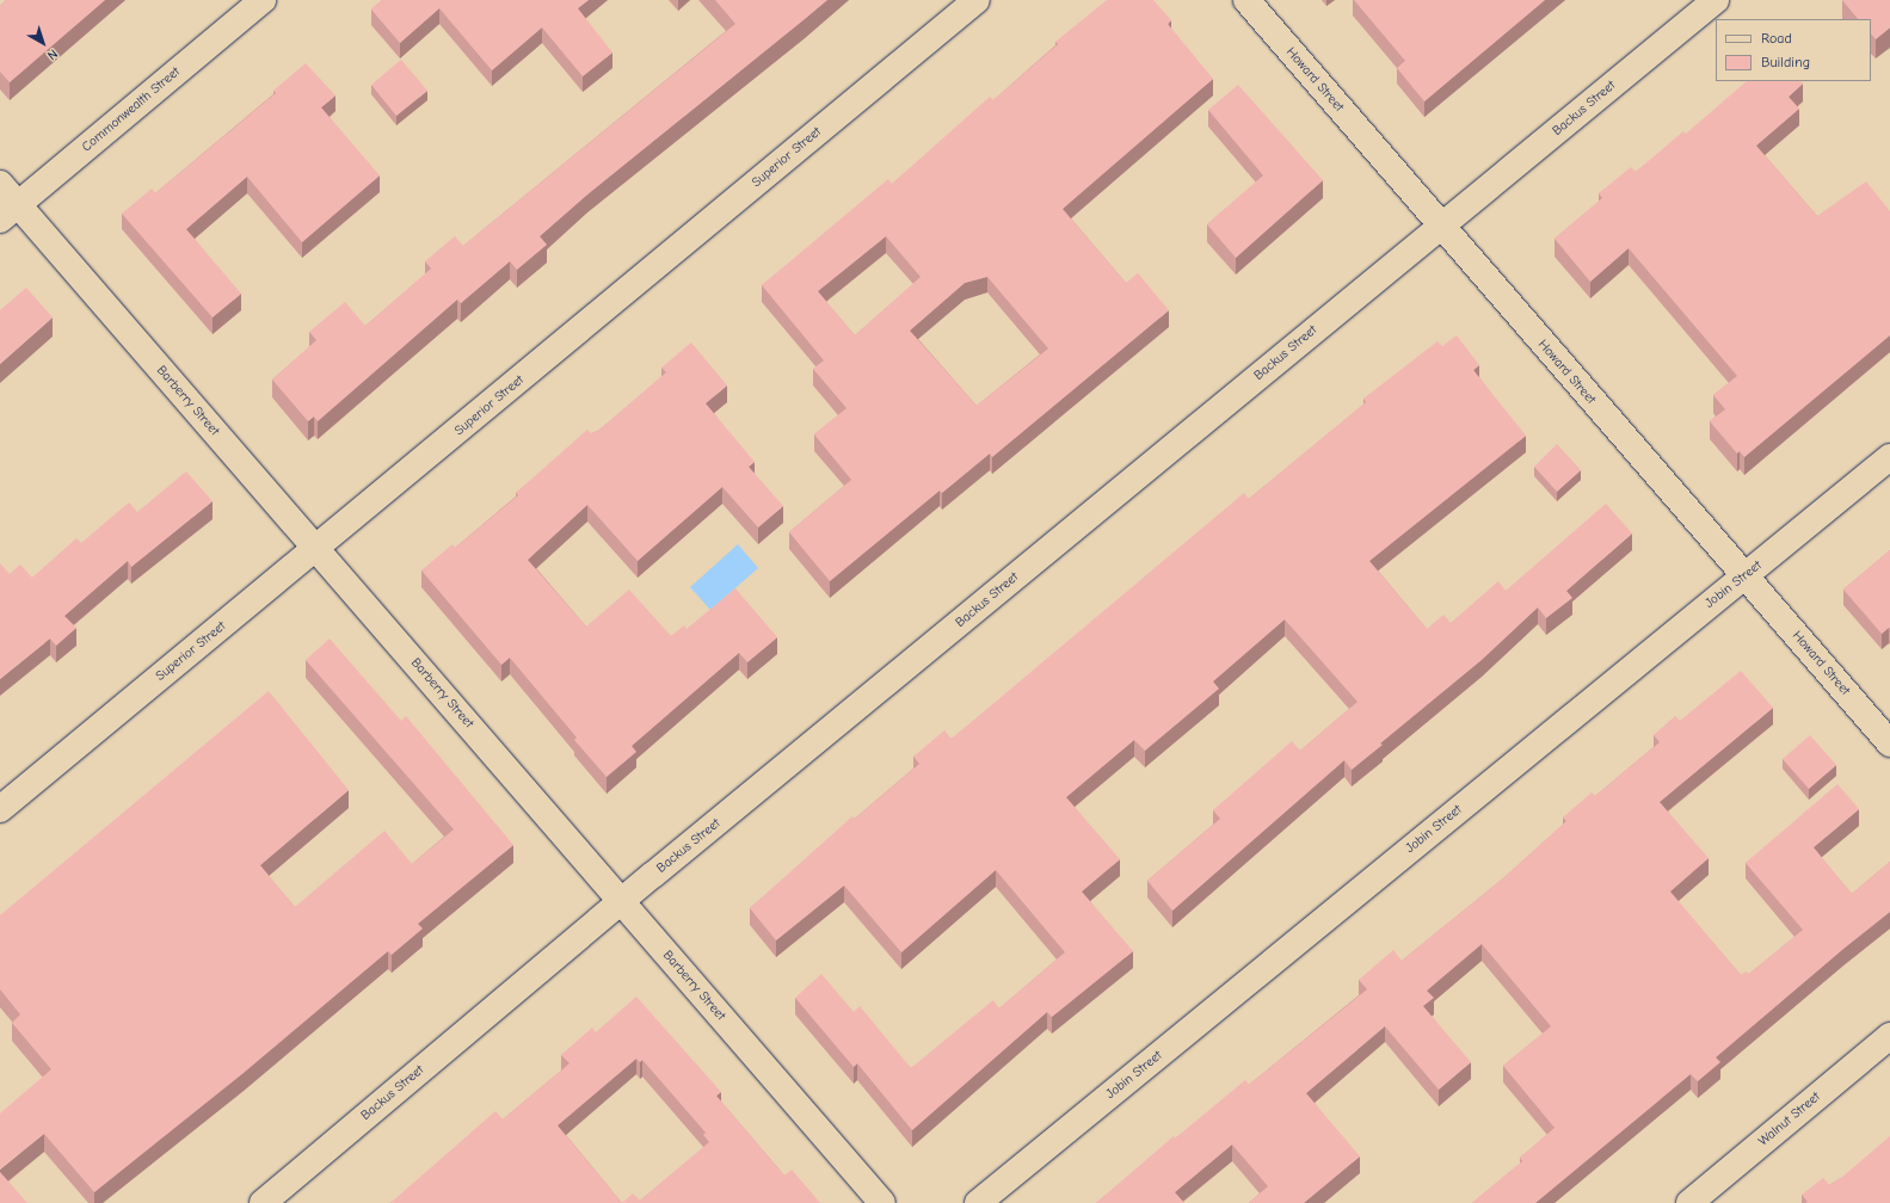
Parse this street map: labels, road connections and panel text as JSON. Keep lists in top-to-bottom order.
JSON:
{
  "streets": {
    "street": [
      "Howard Street",
      "Backus Street",
      "Commonwealth Street",
      "Superior Street",
      "Barberry Street",
      "Jobin Street",
      "Walnut Street"
    ]
  },
  "crossings": [
    ["Howard Street", "Backus Street"],
    ["Howard Street", "Jobin Street"],
    ["Backus Street", "Barberry Street"],
    ["Commonwealth Street", "Barberry Street"],
    ["Superior Street", "Barberry Street"]
  ],
  "legend": ["Road", "Building"],
  "north": "bottom right"
}
